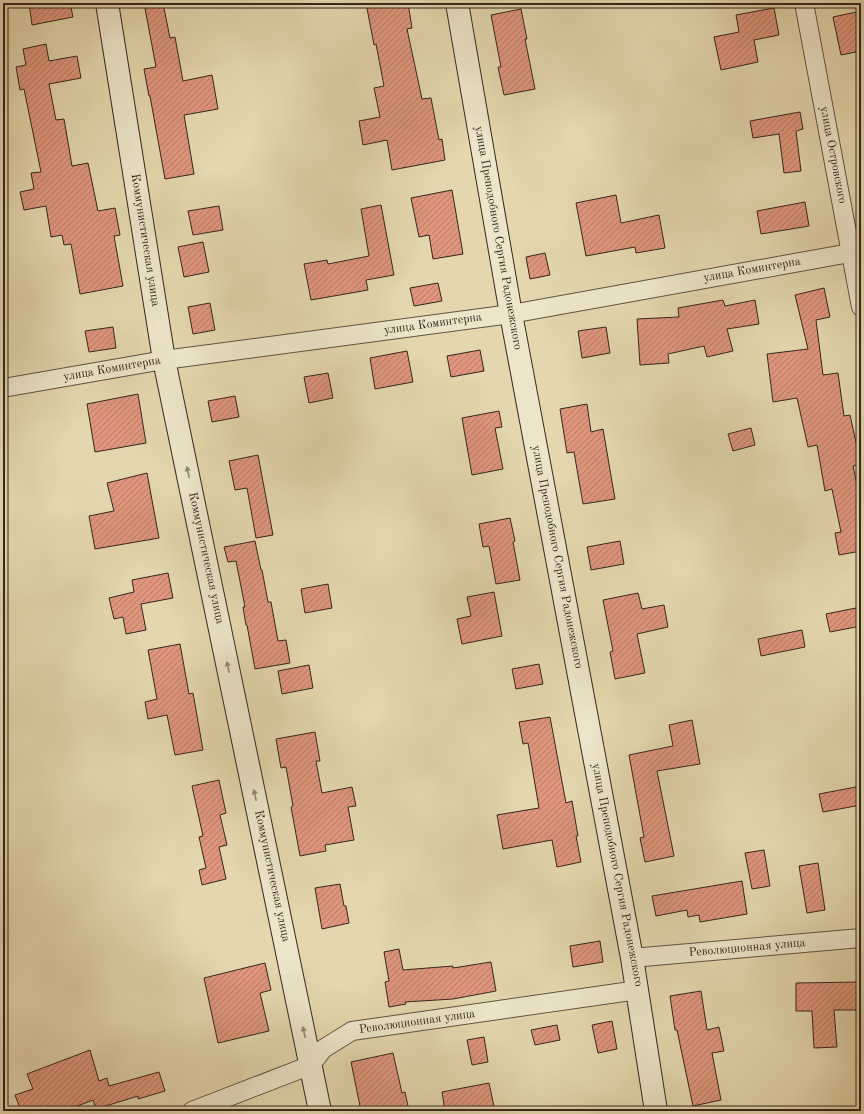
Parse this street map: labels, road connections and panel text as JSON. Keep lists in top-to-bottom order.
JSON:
{
  "streets": {
    "street": [
      "улица Островского",
      "улица Преподобного Сергия Радонежского",
      "Коммунистическая улица",
      "улица Коминтерна",
      "Революционная улица"
    ]
  },
  "crossings": [
    ["улица Островского", "улица Коминтерна"],
    ["улица Преподобного Сергия Радонежского", "улица Коминтерна"],
    ["улица Преподобного Сергия Радонежского", "Революционная улица"],
    ["Коммунистическая улица", "улица Коминтерна"],
    ["Коммунистическая улица", "Революционная улица"]
  ],
  "one_way": ["Коммунистическая улица"]
}
